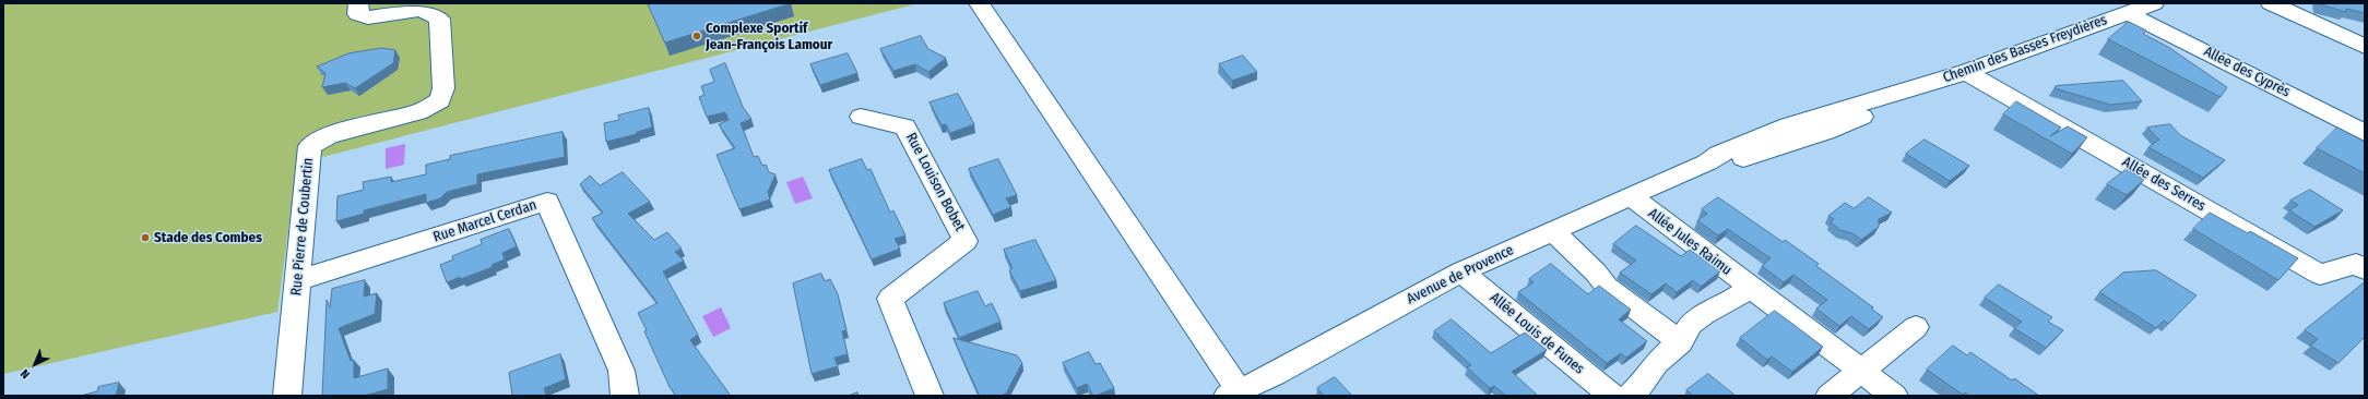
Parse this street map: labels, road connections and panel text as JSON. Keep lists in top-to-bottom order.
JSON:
{
  "streets": {
    "street": [
      "Chemin des Basses Freydières",
      "Allée des Cyprès",
      "Rue Louison Bobet",
      "Allée des Serres",
      "Rue Marcel Cerdan",
      "Rue Pierre de Coubertin",
      "Allée Jules Raimu",
      "Avenue de Provence",
      "Allée Louis de Funes"
    ]
  },
  "crossings": [
    ["Chemin des Basses Freydières", "Allée des Cyprès"],
    ["Chemin des Basses Freydières", "Allée des Serres"],
    ["Chemin des Basses Freydières", "Avenue de Provence"],
    ["Rue Marcel Cerdan", "Rue Pierre de Coubertin"],
    ["Allée Jules Raimu", "Avenue de Provence"],
    ["Avenue de Provence", "Allée Louis de Funes"]
  ],
  "places": ["Complexe Sportif Jean-François Lamour", "Stade des Combes"],
  "north": "bottom left"
}
